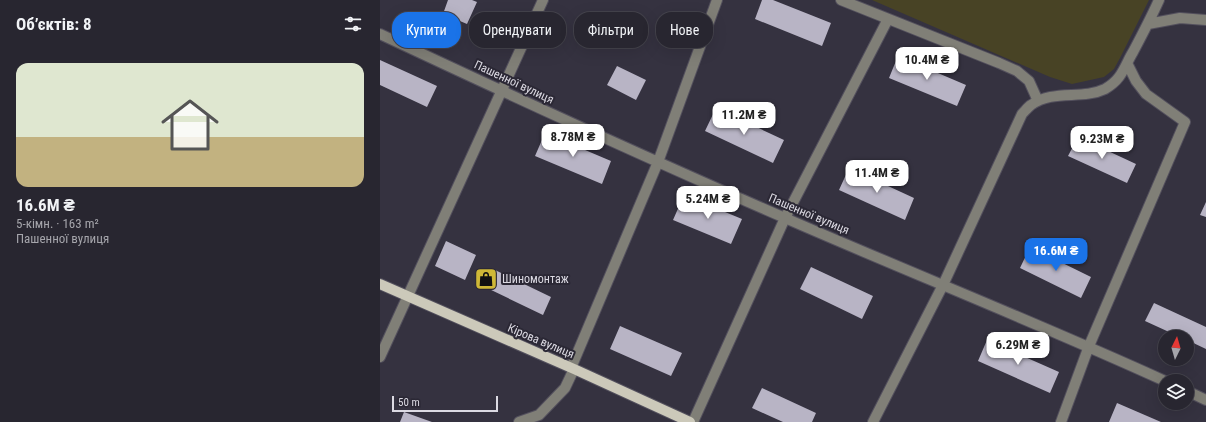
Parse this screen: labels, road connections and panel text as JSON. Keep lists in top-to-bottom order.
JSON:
{
  "streets": {
    "main road": ["Кірова вулиця"],
    "street": ["Пашенної вулиця"]
  },
  "places": {
    "shop": ["Шиномонтаж"]
  },
  "scale_bar": "50 m",
  "north": "top",
  "page": {
    "heading": "Об’єктів: 8",
    "chip": [
      "Купити",
      "Орендувати",
      "Фільтри",
      "Нове"
    ],
    "price": [
      "10.4M ₴",
      "11.2M ₴",
      "8.78M ₴",
      "9.23M ₴",
      "11.4M ₴",
      "5.24M ₴",
      "16.6M ₴",
      "6.29M ₴"
    ],
    "list": [
      {
        "name": "16.6M ₴",
        "note": "5-кімн. · 163 m² · Пашенної вулиця"
      }
    ],
    "scale": "50 m"
  }
}
